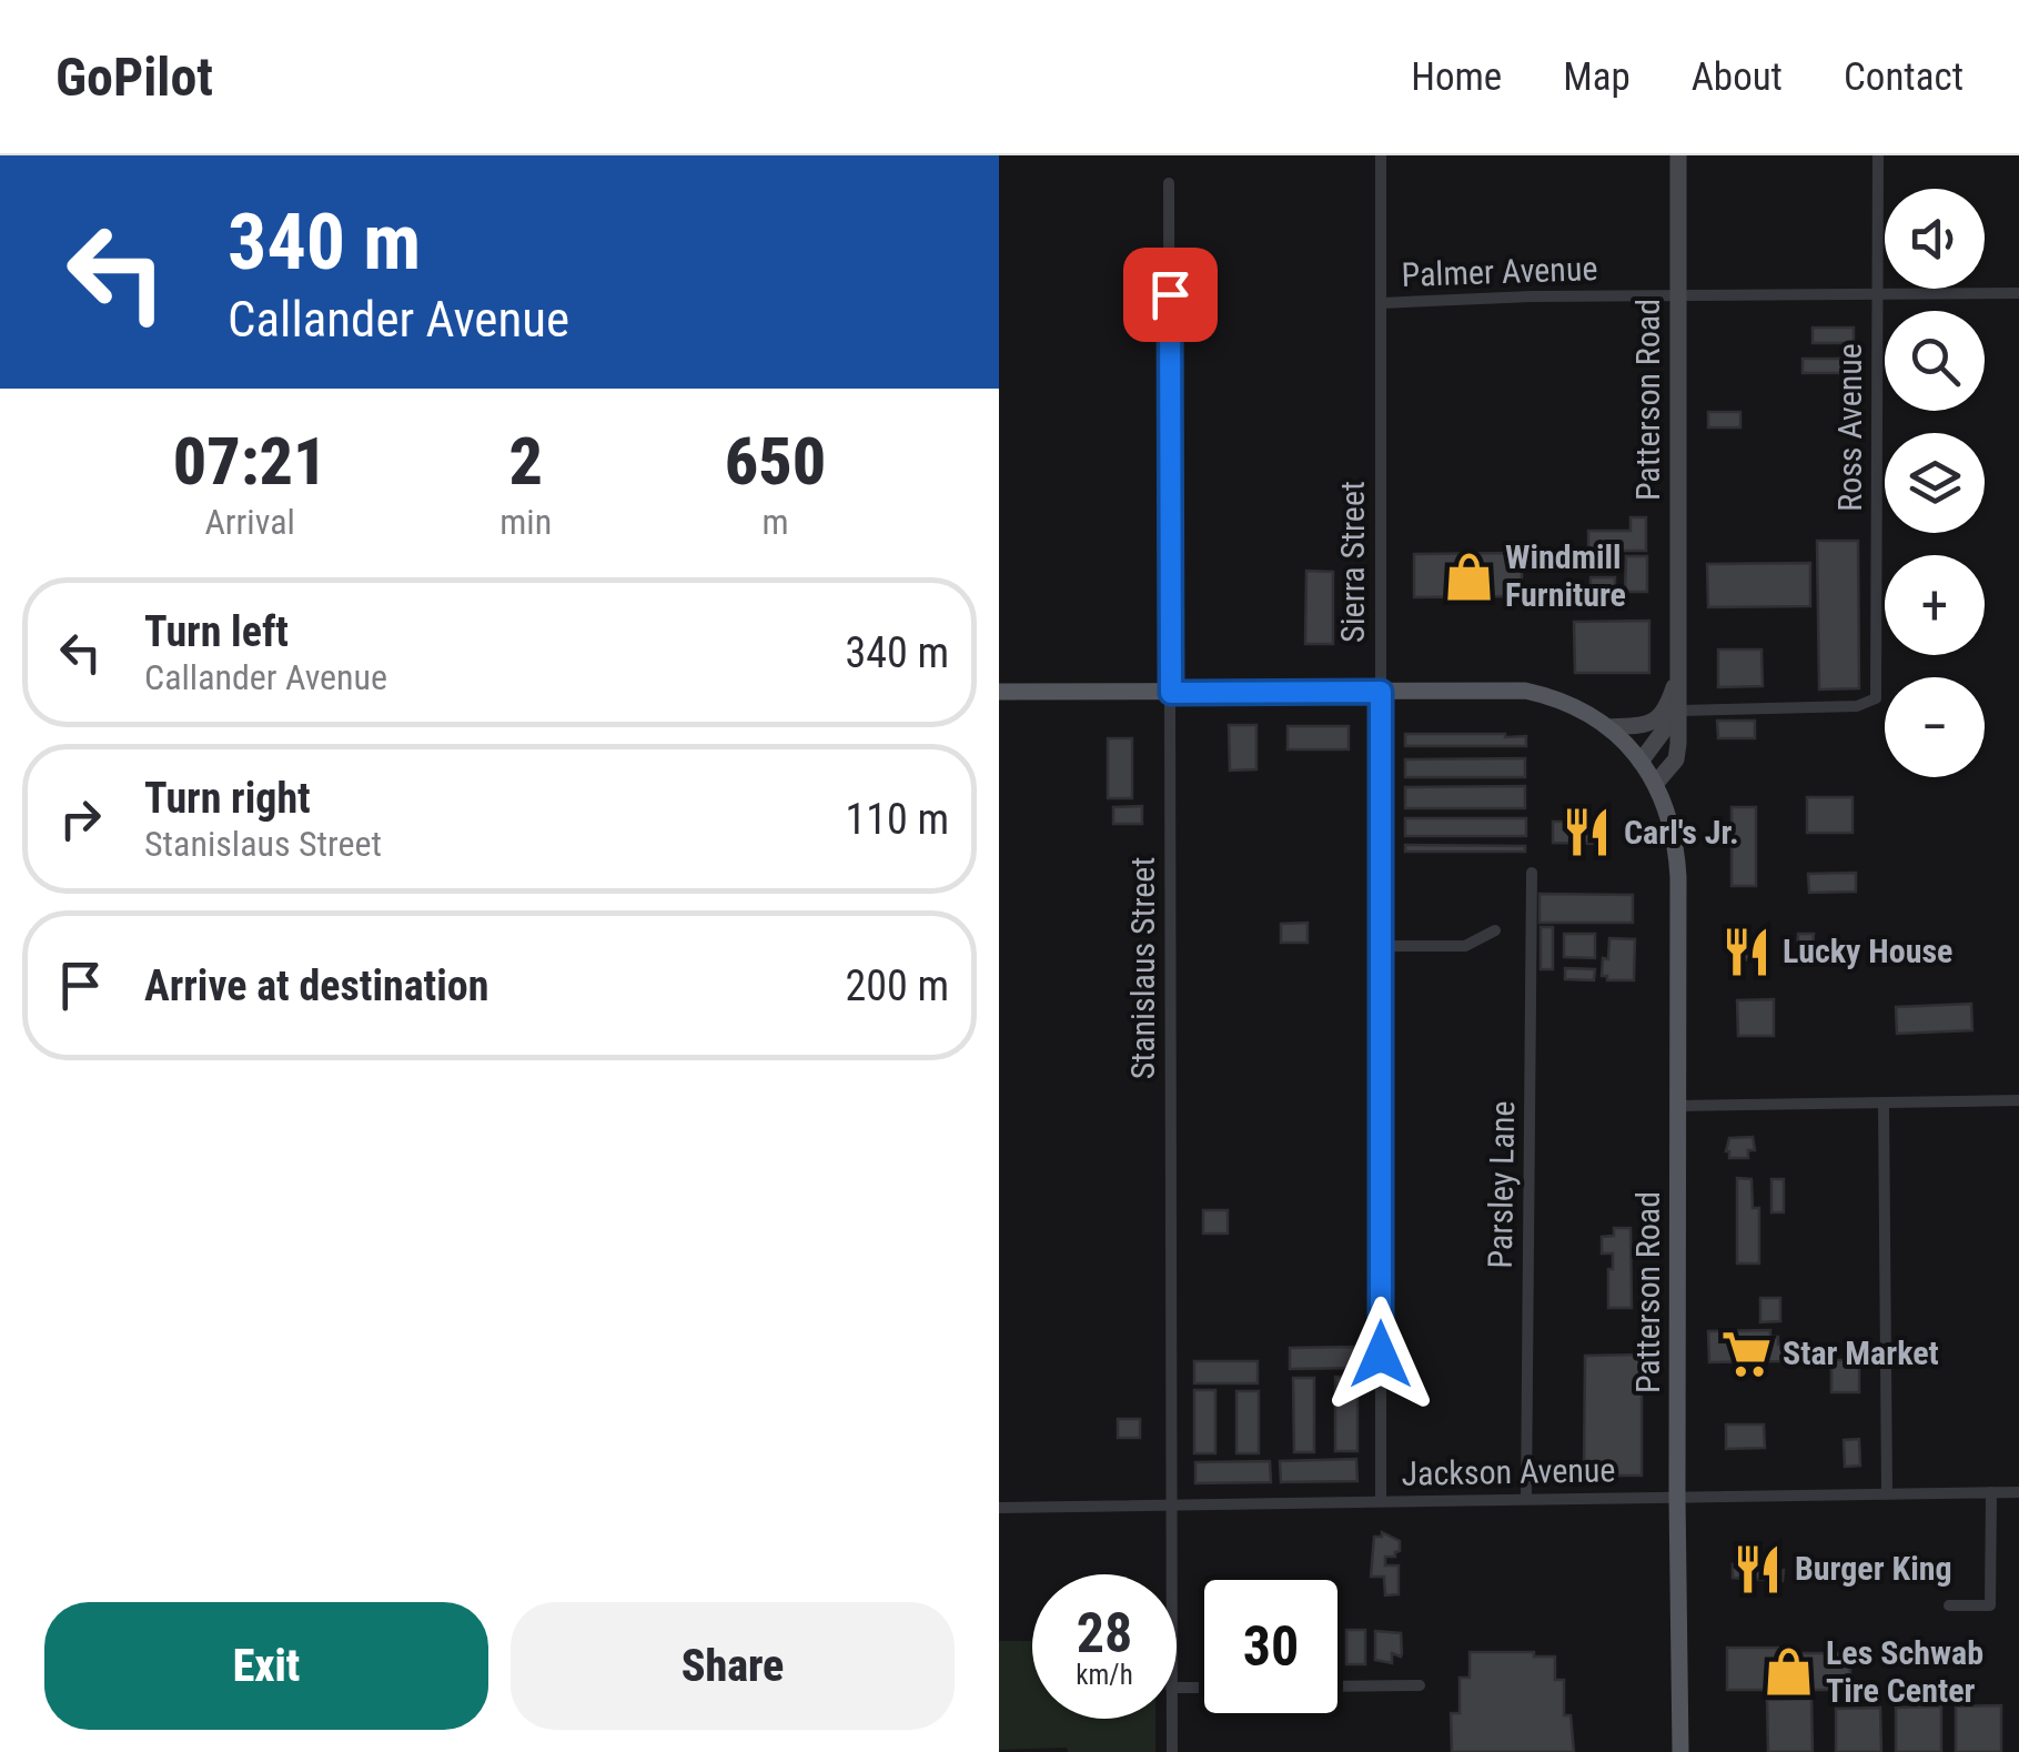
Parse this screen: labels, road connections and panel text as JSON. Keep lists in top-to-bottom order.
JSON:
{
  "streets": {
    "main road": ["Patterson Road"],
    "street": [
      "Palmer Avenue",
      "Ross Avenue",
      "Sierra Street",
      "Stanislaus Street",
      "Parsley Lane",
      "Jackson Avenue"
    ]
  },
  "crossings": [
    ["Palmer Avenue", "Patterson Road"],
    ["Palmer Avenue", "Ross Avenue"],
    ["Palmer Avenue", "Sierra Street"],
    ["Patterson Road", "Ross Avenue"],
    ["Patterson Road", "Sierra Street"],
    ["Patterson Road", "Stanislaus Street"],
    ["Patterson Road", "Jackson Avenue"],
    ["Sierra Street", "Jackson Avenue"],
    ["Stanislaus Street", "Jackson Avenue"],
    ["Parsley Lane", "Jackson Avenue"]
  ],
  "places": {
    "shop": ["Windmill Furniture", "Les Schwab Tire Center"],
    "restaurant": ["Carl's Jr.", "Lucky House", "Burger King"],
    "supermarket": ["Star Market"]
  },
  "page": {
    "header": "GoPilot",
    "nav": [
      "Home",
      "Map",
      "About",
      "Contact"
    ],
    "turn": ["340 m", "Callander Avenue"],
    "map_buttons": ["+", "−"],
    "eta": [
      "07:21",
      "Arrival",
      "2",
      "min",
      "650",
      "m"
    ],
    "list": [
      {
        "name": "Turn left",
        "note": "Callander Avenue",
        "value": "340 m"
      },
      {
        "name": "Turn right",
        "note": "Stanislaus Street",
        "value": "110 m"
      },
      {
        "name": "Arrive at destination",
        "value": "200 m"
      }
    ],
    "speed": "28 km/h",
    "limit": "30",
    "buttons": ["Exit", "Share"]
  }
}
